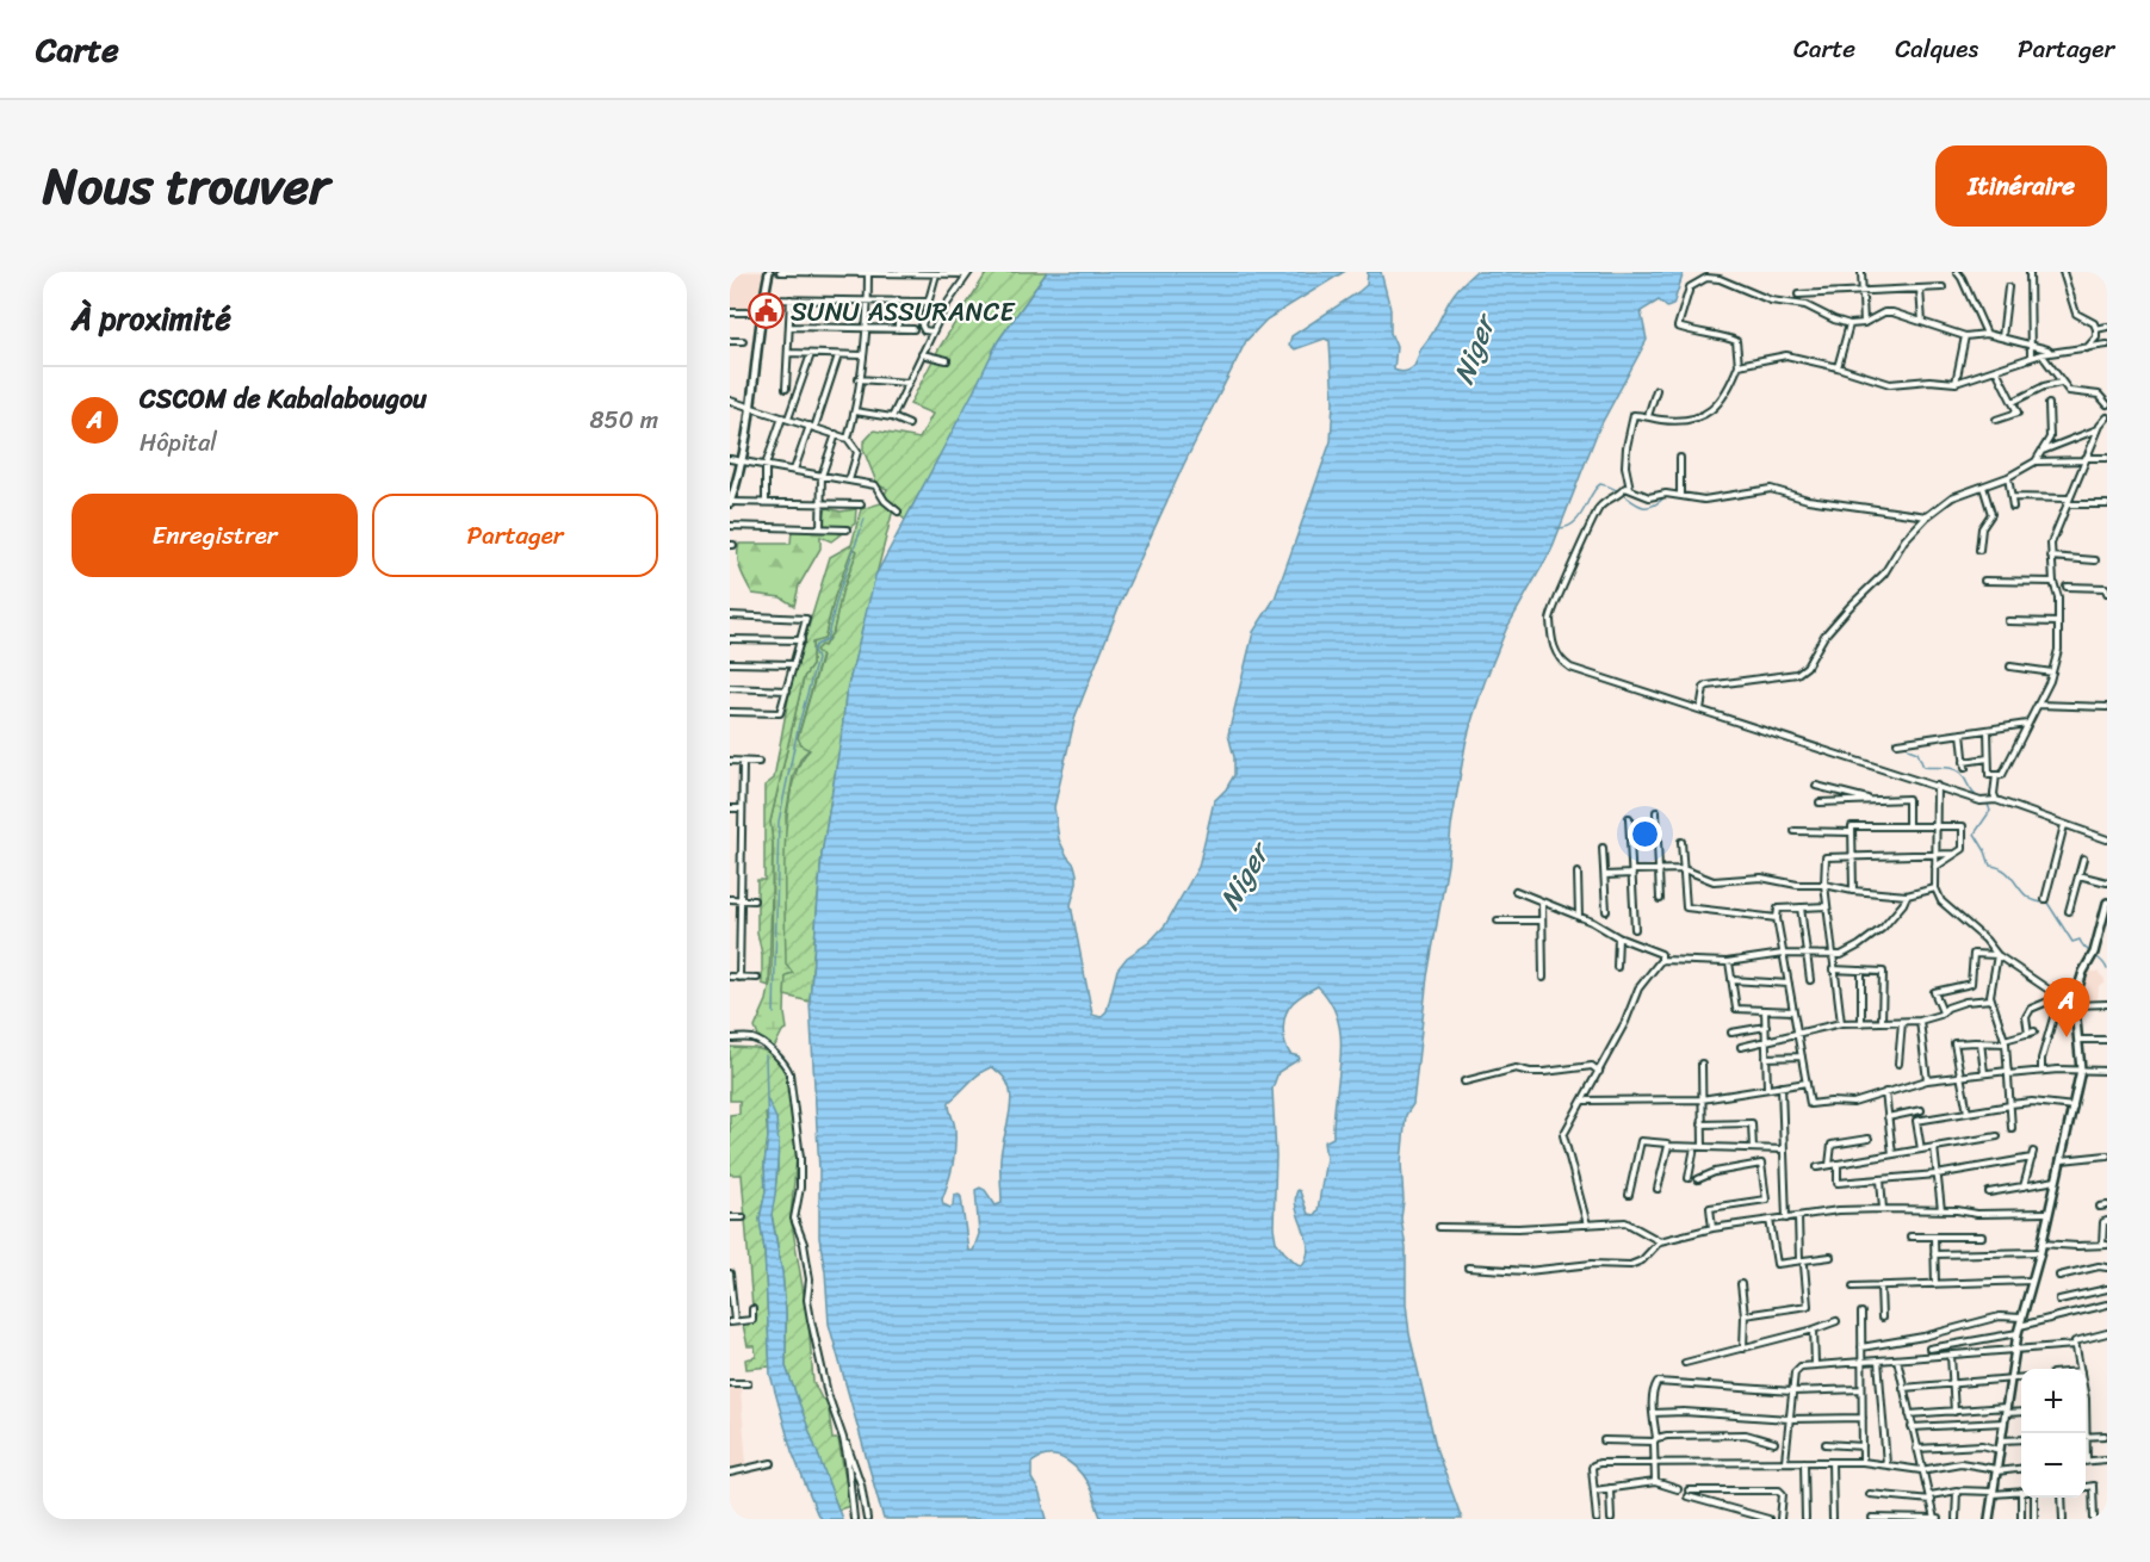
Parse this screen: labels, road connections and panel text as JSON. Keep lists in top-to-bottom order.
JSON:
{
  "water": ["Niger"],
  "places": {
    "public building": ["SUNU ASSURANCE"]
  },
  "page": {
    "header": "Carte",
    "nav": ["Carte", "Calques", "Partager"],
    "title": "Nous trouver",
    "buttons": [
      "Itinéraire",
      ["Enregistrer", "Partager"]
    ],
    "heading": "À proximité",
    "list": [
      {
        "mark": "A",
        "name": "CSCOM de Kabalabougou",
        "note": "Hôpital",
        "value": "850 m"
      }
    ],
    "pins": "A",
    "map_buttons": ["+", "−"]
  }
}
